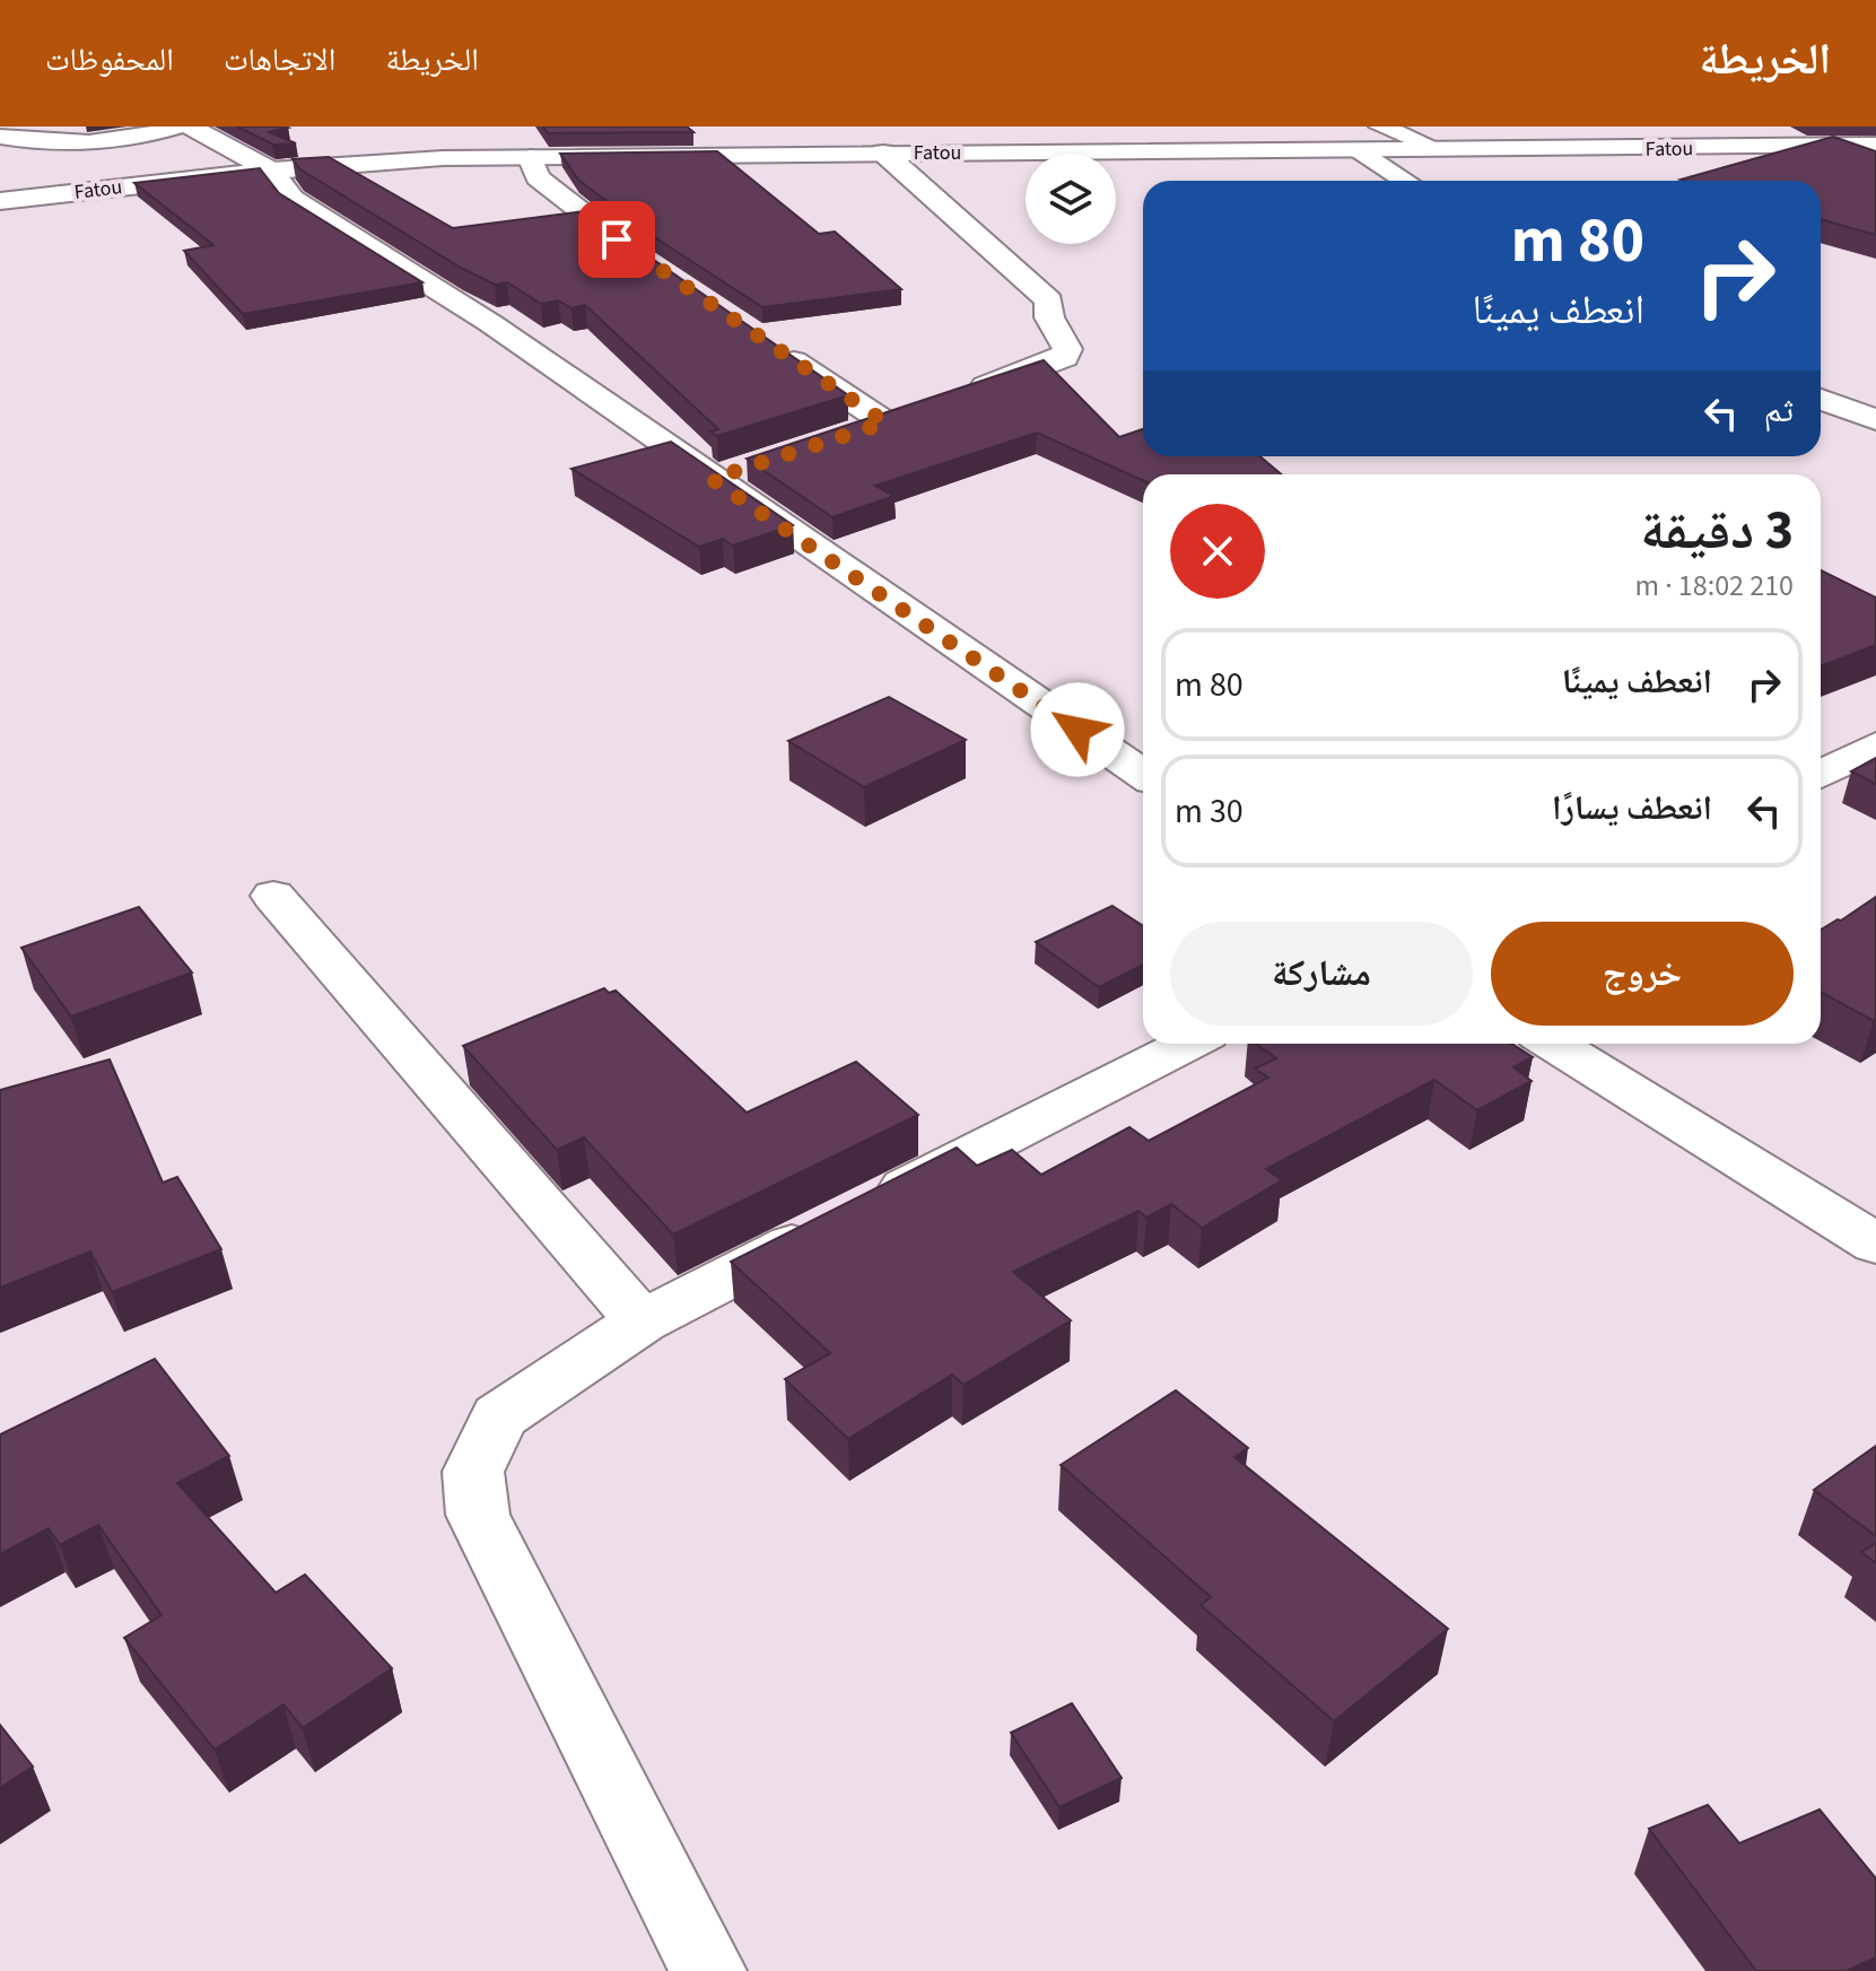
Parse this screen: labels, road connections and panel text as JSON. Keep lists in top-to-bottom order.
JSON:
{
  "streets": {
    "street": ["Fatou"]
  },
  "page": {
    "header": "الخريطة",
    "nav": ["الخريطة", "الاتجاهات", "المحفوظات"],
    "turn": ["80 m", "انعطف يمينًا"],
    "then": "ثم",
    "heading": ["3 دقيقة", "210 m · 18:02"],
    "list": [
      {
        "name": "انعطف يمينًا",
        "value": "80 m"
      },
      {
        "name": "انعطف يسارًا",
        "value": "30 m"
      }
    ],
    "buttons": ["خروج", "مشاركة"]
  }
}
